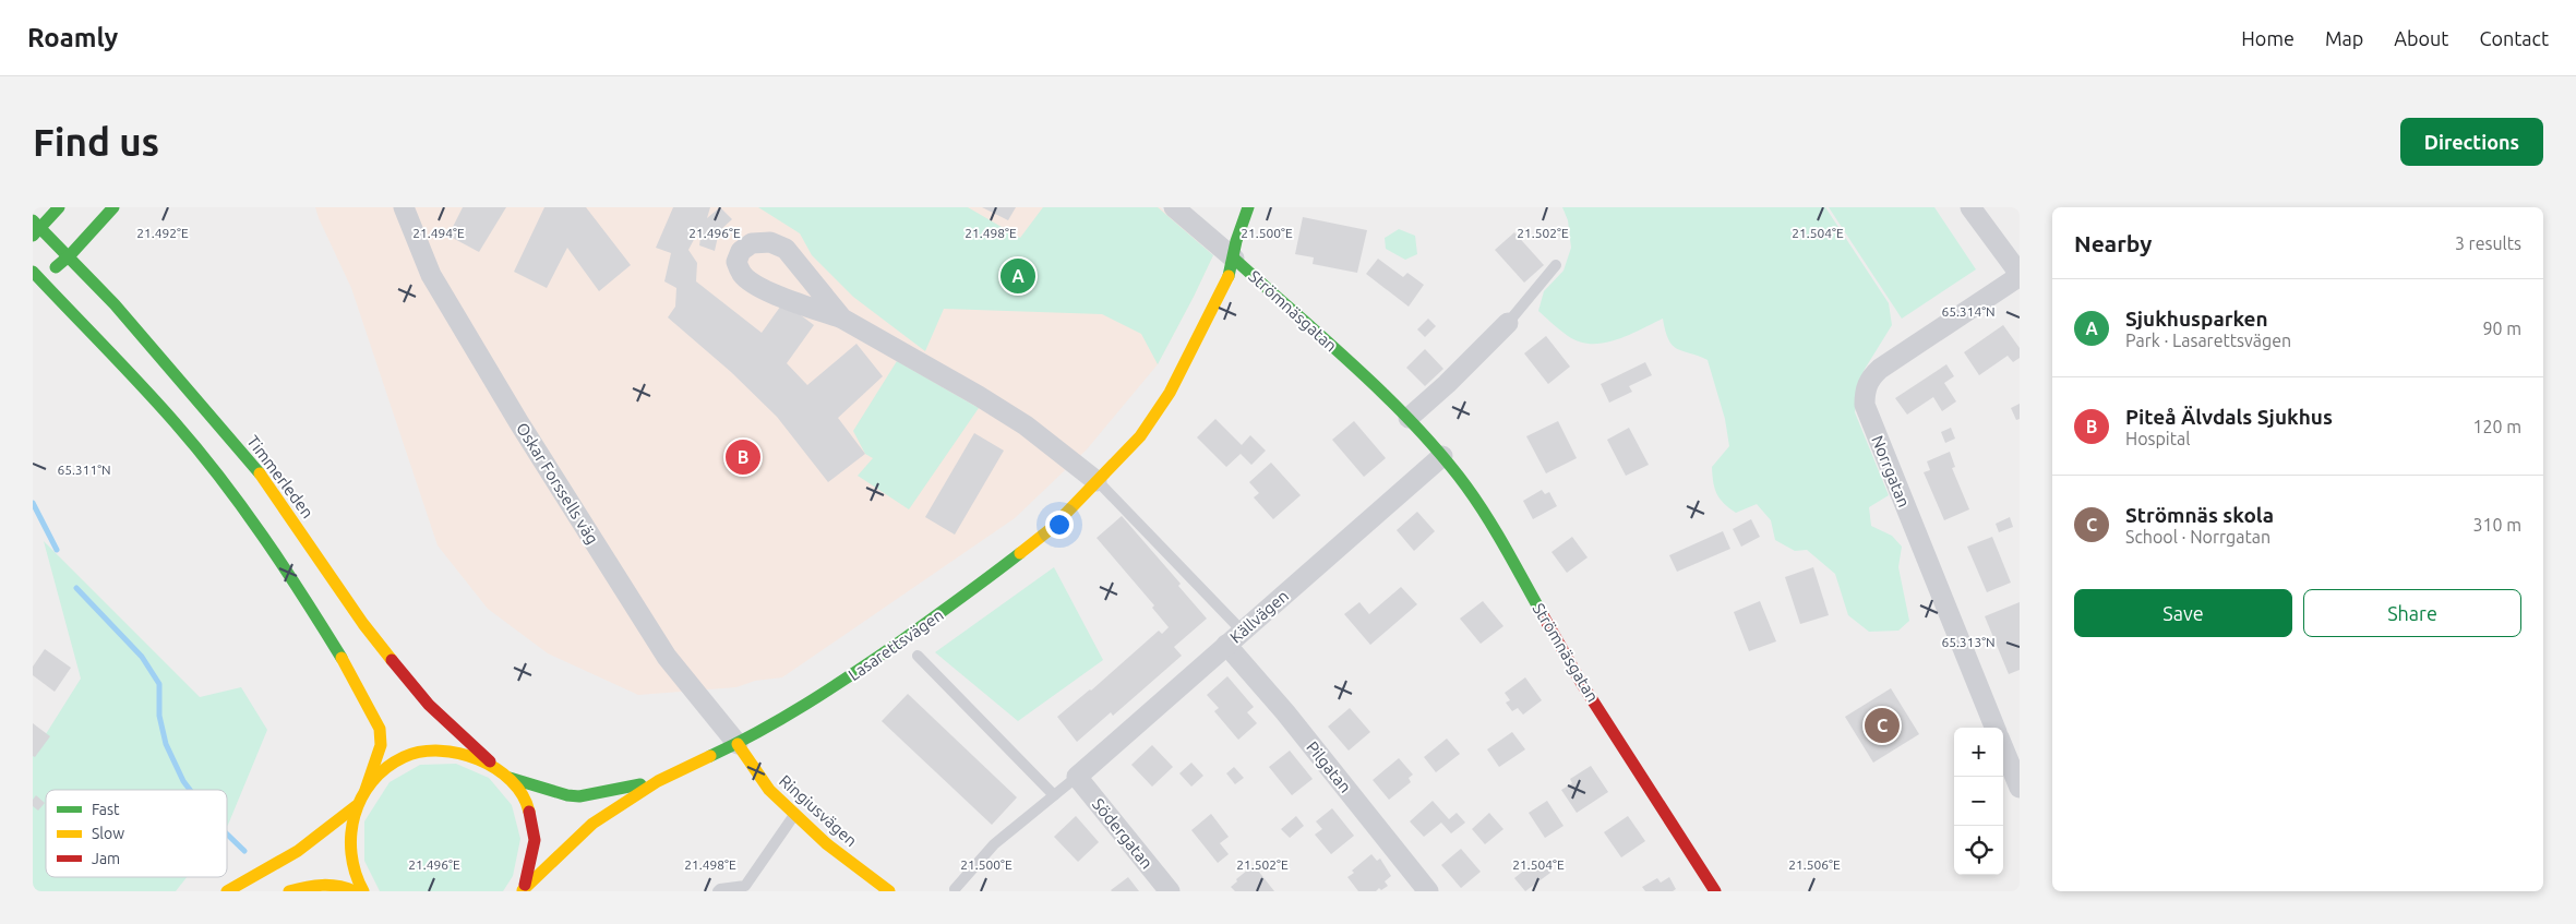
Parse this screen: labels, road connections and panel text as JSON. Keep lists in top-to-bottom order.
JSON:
{
  "streets": {
    "street": [
      "Strömnäsgatan",
      "Norrgatan",
      "Timmerleden",
      "Oskar Forssells väg",
      "Källvägen",
      "Lasarettsvägen",
      "Pilgatan",
      "Ringiusvägen",
      "Södergatan"
    ]
  },
  "crossings": [
    ["Strömnäsgatan", "Källvägen"],
    ["Strömnäsgatan", "Lasarettsvägen"],
    ["Timmerleden", "Lasarettsvägen"],
    ["Oskar Forssells väg", "Lasarettsvägen"],
    ["Oskar Forssells väg", "Ringiusvägen"],
    ["Källvägen", "Pilgatan"],
    ["Källvägen", "Södergatan"],
    ["Lasarettsvägen", "Ringiusvägen"]
  ],
  "legend": ["Fast", "Slow", "Jam"],
  "page": {
    "header": "Roamly",
    "nav": [
      "Home",
      "Map",
      "About",
      "Contact"
    ],
    "buttons": [
      "Directions",
      ["Save", "Share"]
    ],
    "title": "Find us",
    "heading": ["Nearby", "3 results"],
    "pins": ["A", "B", "C"],
    "list": [
      {
        "mark": "A",
        "name": "Sjukhusparken",
        "note": "Park · Lasarettsvägen",
        "value": "90 m"
      },
      {
        "mark": "B",
        "name": "Piteå Älvdals Sjukhus",
        "note": "Hospital",
        "value": "120 m"
      },
      {
        "mark": "C",
        "name": "Strömnäs skola",
        "note": "School · Norrgatan",
        "value": "310 m"
      }
    ],
    "map_buttons": ["+", "−"]
  },
  "coordinates": [
    "21.492°E",
    "21.494°E",
    "21.496°E",
    "21.498°E",
    "21.500°E",
    "21.502°E",
    "21.504°E",
    "65.314°N",
    "65.311°N",
    "65.313°N",
    "21.506°E"
  ]
}
